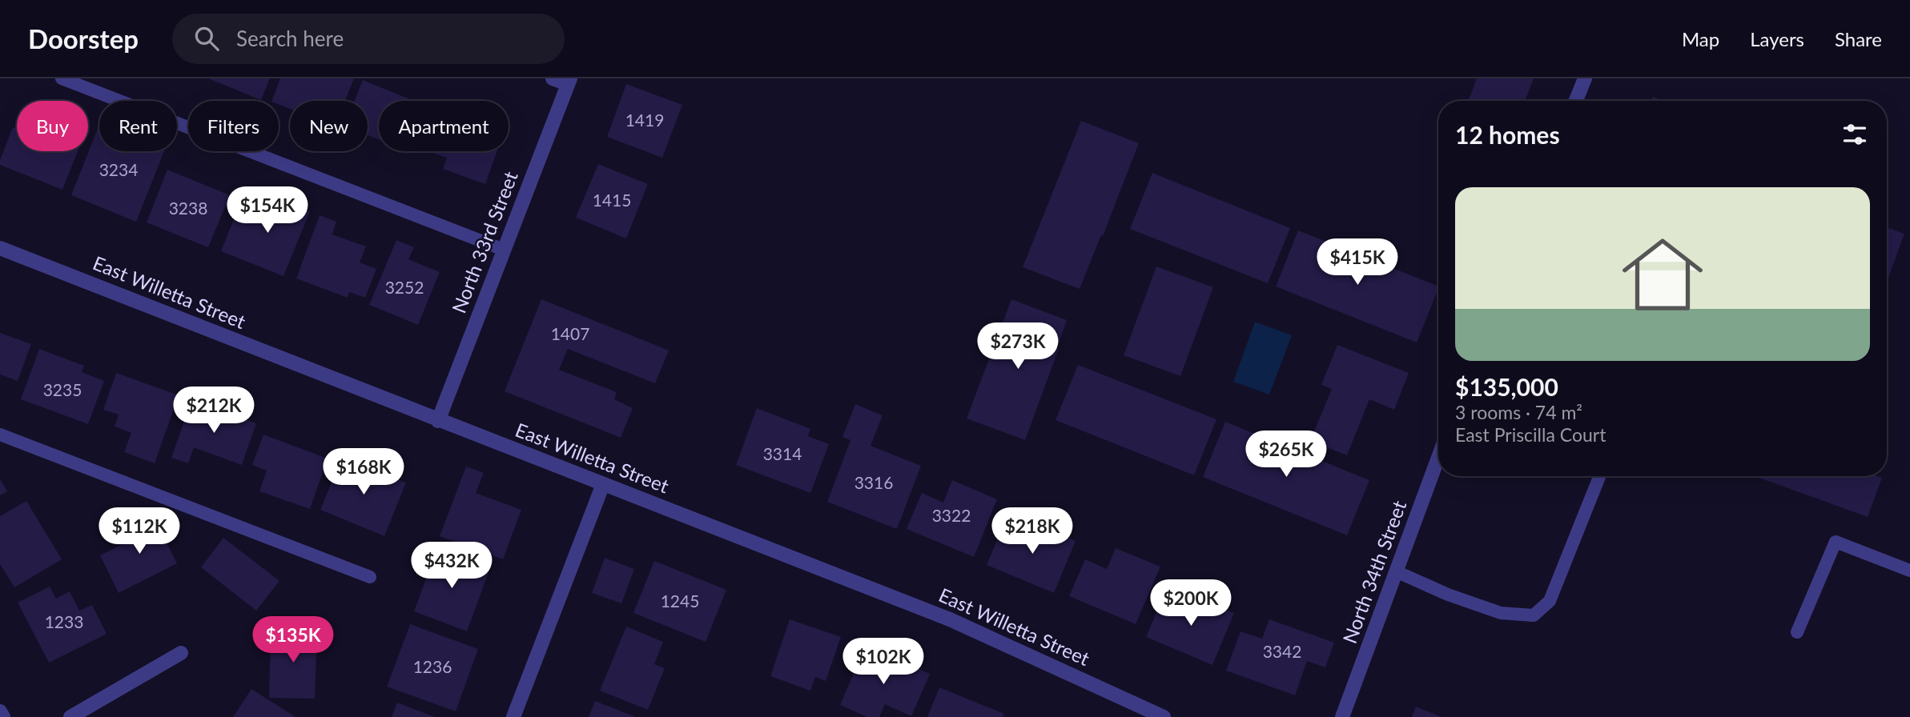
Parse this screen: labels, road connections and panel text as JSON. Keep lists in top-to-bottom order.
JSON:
{
  "streets": {
    "street": ["North 33rd Street", "East Willetta Street", "North 34th Street"]
  },
  "crossings": [
    ["North 33rd Street", "East Willetta Street"]
  ],
  "house_numbers": [
    "1419",
    "3234",
    "1415",
    "3238",
    "3252",
    "1407",
    "3235",
    "3314",
    "3316",
    "3322",
    "1245",
    "1233",
    "3342",
    "1236"
  ],
  "page": {
    "header": "Doorstep",
    "search": "Search here",
    "nav": ["Map", "Layers", "Share"],
    "chip": [
      "Buy",
      "Rent",
      "Filters",
      "New",
      "Apartment"
    ],
    "heading": "12 homes",
    "list": [
      {
        "name": "$135,000",
        "note": "3 rooms · 74 m² · East Priscilla Court"
      }
    ],
    "price": [
      "$154K",
      "$415K",
      "$273K",
      "$212K",
      "$265K",
      "$168K",
      "$112K",
      "$218K",
      "$432K",
      "$200K",
      "$135K",
      "$102K"
    ]
  }
}
